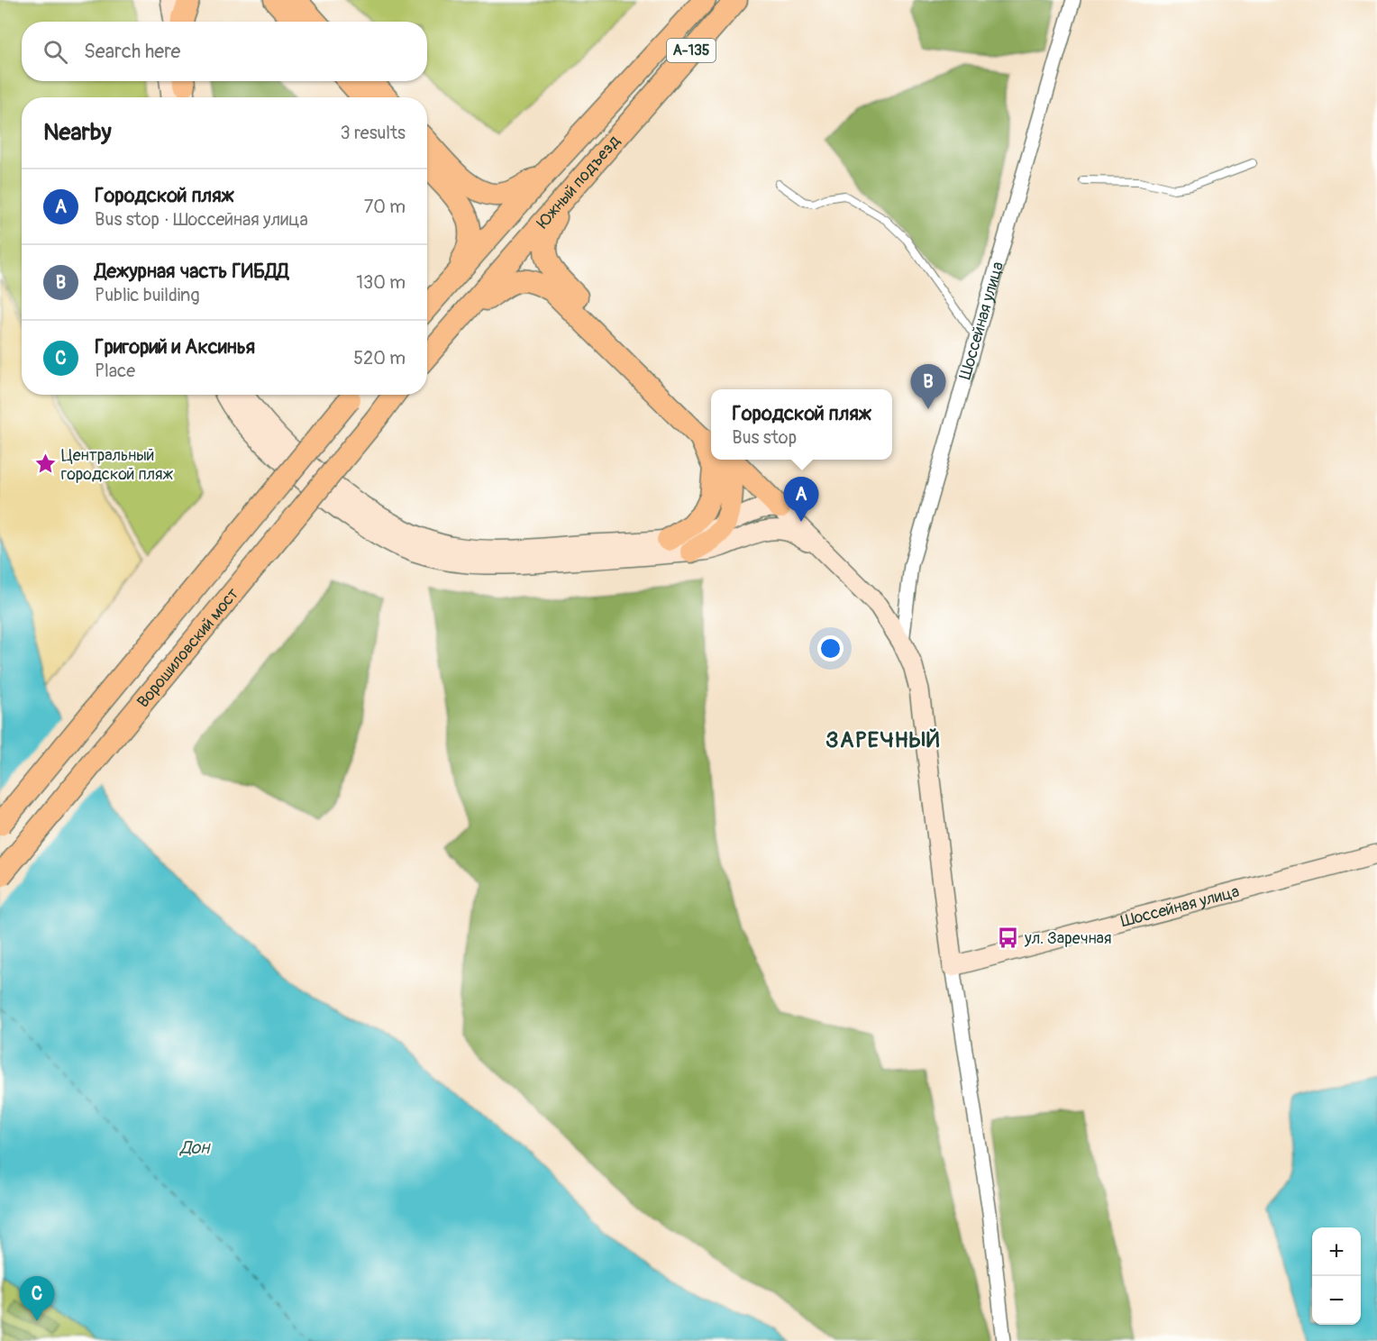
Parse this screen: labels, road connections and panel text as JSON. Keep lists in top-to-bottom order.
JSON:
{
  "streets": {
    "main road": [
      "А-135",
      "Южный подъезд",
      "Шоссейная улица",
      "Ворошиловский мост"
    ]
  },
  "districts": ["ЗАРЕЧНЫЙ"],
  "water": ["Дон"],
  "places": {
    "place": ["Центральный городской пляж"],
    "bus stop": ["ул. Заречная"]
  },
  "page": {
    "search": "Search here",
    "heading": ["Nearby", "3 results"],
    "list": [
      {
        "mark": "A",
        "name": "Городской пляж",
        "note": "Bus stop · Шоссейная улица",
        "value": "70 m"
      },
      {
        "mark": "B",
        "name": "Дежурная часть ГИБДД",
        "note": "Public building",
        "value": "130 m"
      },
      {
        "mark": "C",
        "name": "Григорий и Аксинья",
        "note": "Place",
        "value": "520 m"
      }
    ],
    "pins": ["B", "A", "C"],
    "popup": ["Городской пляж", "Bus stop"],
    "map_buttons": ["+", "−"]
  }
}
